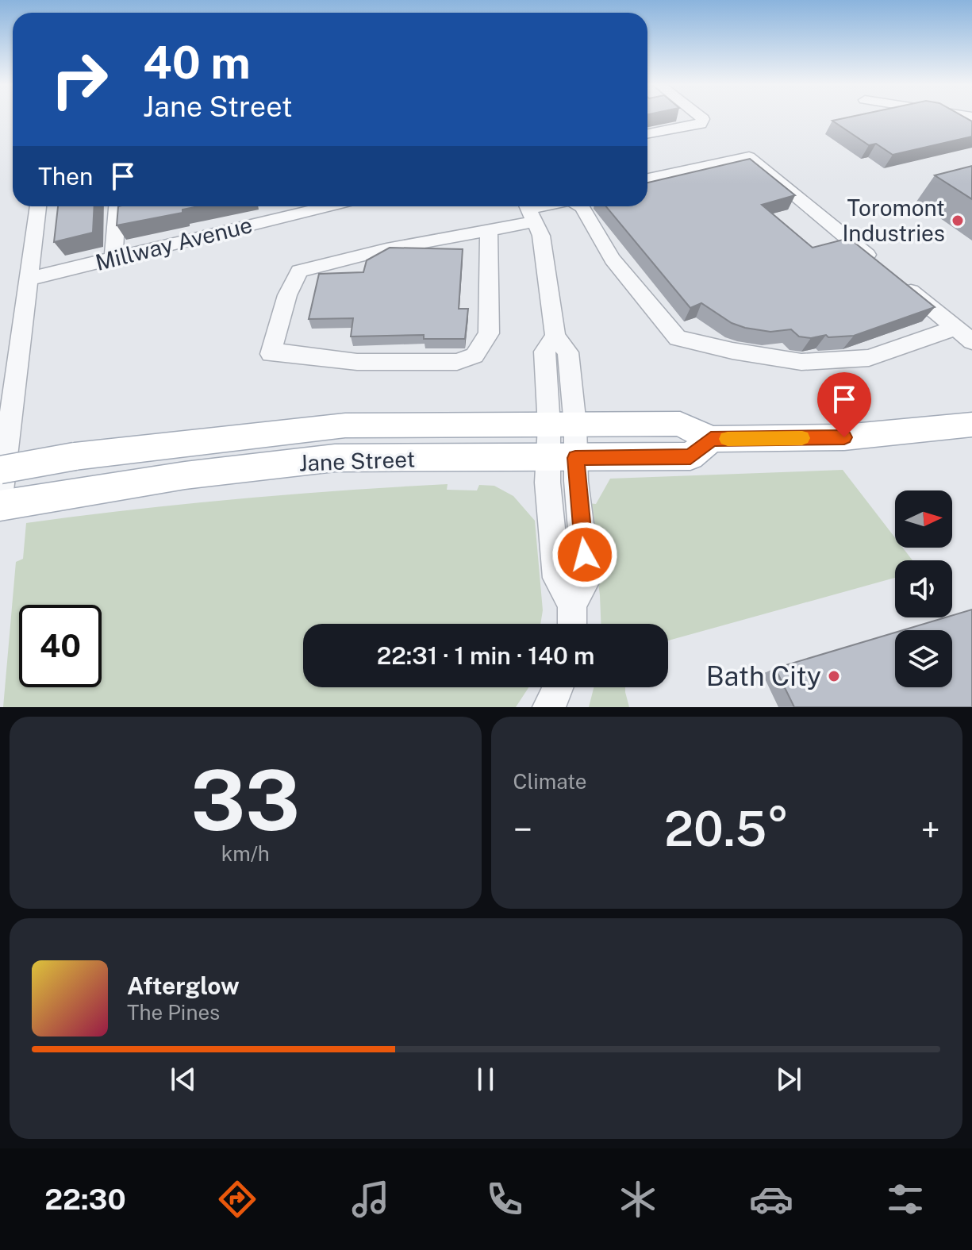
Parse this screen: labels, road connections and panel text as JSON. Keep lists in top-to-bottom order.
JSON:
{
  "streets": {
    "main road": ["Jane Street"],
    "street": ["Millway Avenue"]
  },
  "places": ["Toromont Industries", "Bath City"],
  "north": "right",
  "page": {
    "turn": ["40 m", "Jane Street"],
    "then": "Then",
    "limit": "40",
    "trip": "22:31 · 1 min · 140 m",
    "tile": [
      ["33", "km/h"],
      "Climate"
    ],
    "heat": ["−", "20.5°", "+"],
    "song": ["Afterglow", "The Pines"],
    "tabs": "22:30"
  }
}
